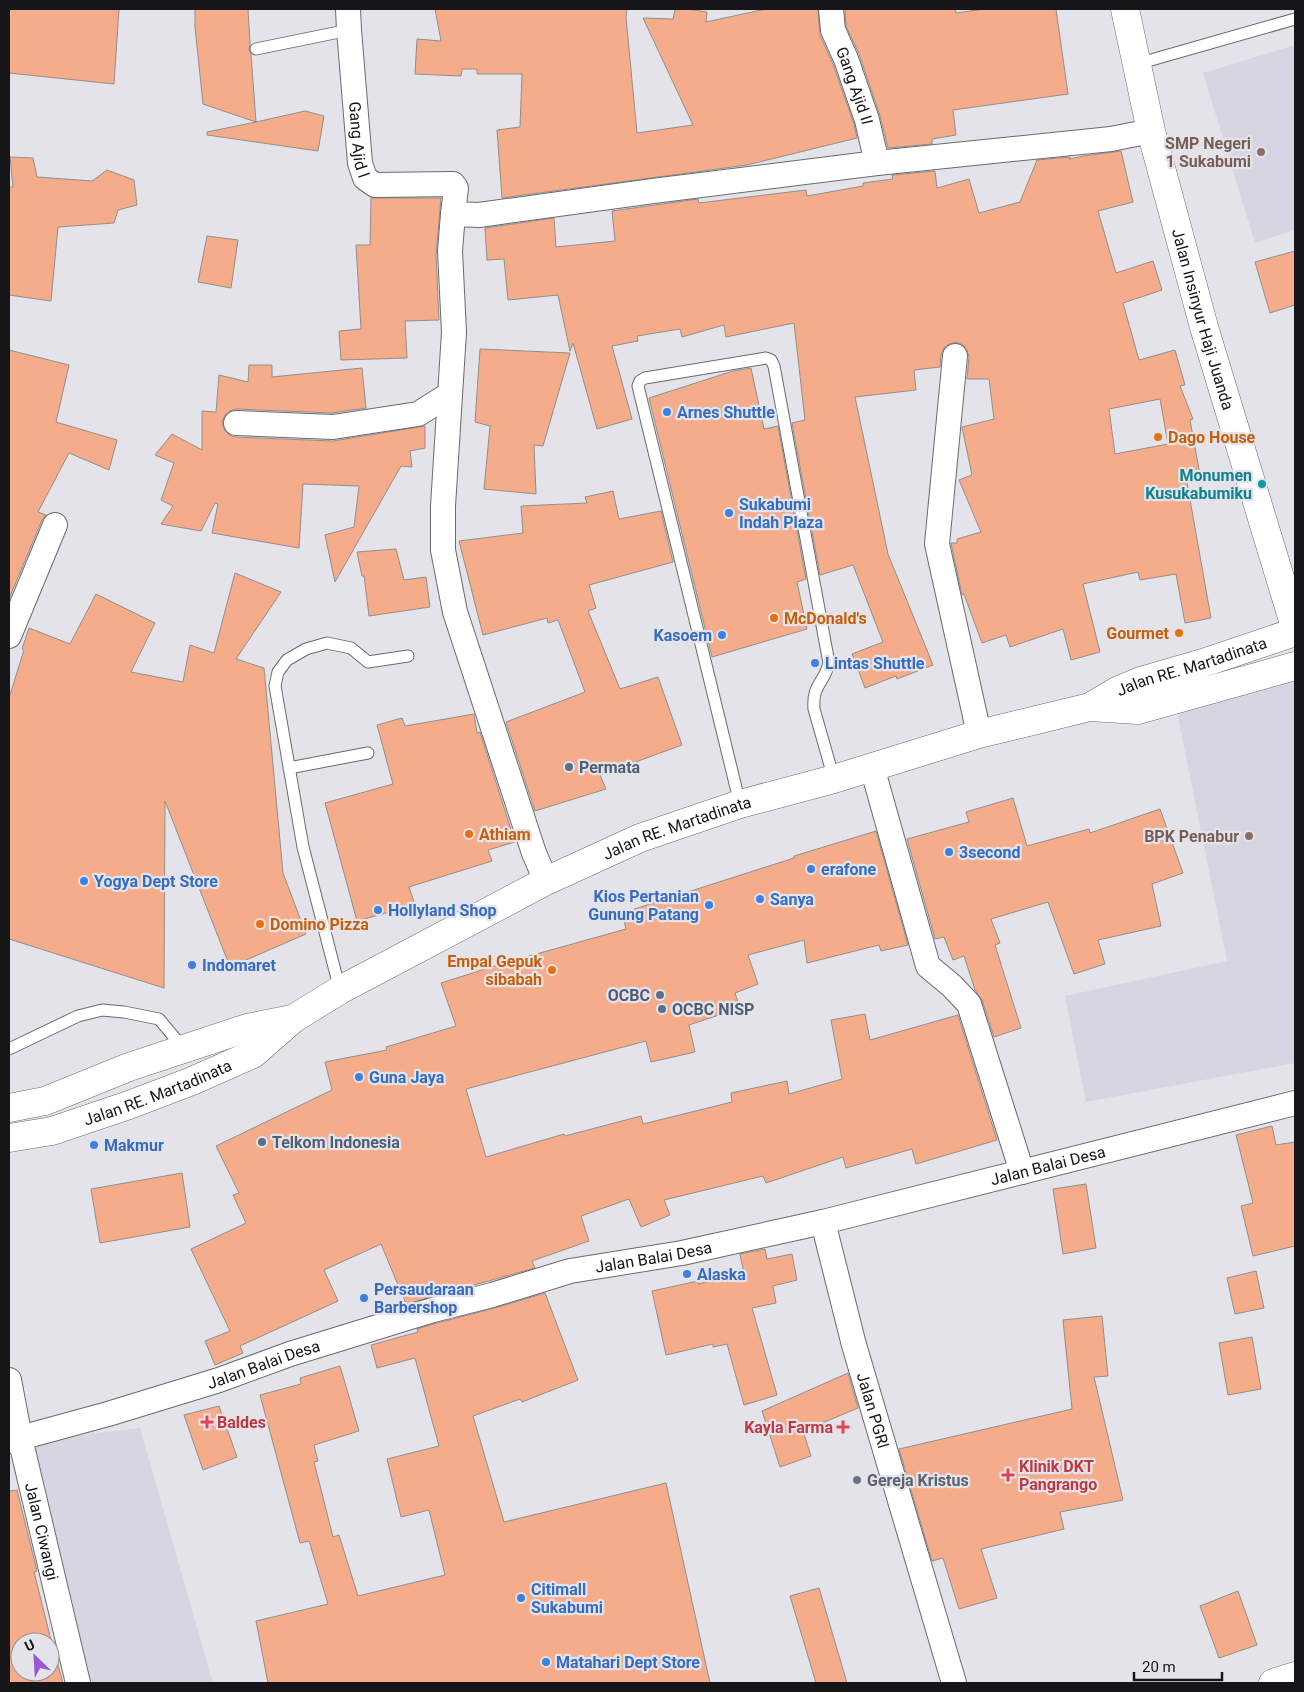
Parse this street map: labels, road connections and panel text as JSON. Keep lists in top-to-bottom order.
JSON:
{
  "streets": {
    "main road": ["Jalan Insinyur Haji Juanda", "Jalan RE. Martadinata"],
    "street": [
      "Gang Ajid II",
      "Gang Ajid l",
      "Jalan Balai Desa",
      "Jalan PGRI",
      "Jalan Ciwangi"
    ]
  },
  "crossings": [
    ["Jalan Balai Desa", "Jalan PGRI"],
    ["Jalan Balai Desa", "Jalan Ciwangi"]
  ],
  "places": {
    "other": [
      "SMP Negeri 1 Sukabumi",
      "Arnes Shuttle",
      "Dago House",
      "Monumen Kusukabumiku",
      "Sukabumi Indah Plaza",
      "McDonald's",
      "Gourmet",
      "Kasoem",
      "Lintas Shuttle",
      "Permata",
      "Athiam",
      "BPK Penabur",
      "3second",
      "erafone",
      "Yogya Dept Store",
      "Sanya",
      "Kios Pertanian Gunung Patang",
      "Hollyland Shop",
      "Domino Pizza",
      "Indomaret",
      "Empal Gepuk sibabah",
      "OCBC",
      "OCBC NISP",
      "Guna Jaya",
      "Telkom Indonesia",
      "Makmur",
      "Alaska",
      "Persaudaraan Barbershop",
      "Gereja Kristus",
      "Citimall Sukabumi",
      "Matahari Dept Store"
    ],
    "health": ["Baldes", "Kayla Farma", "Klinik DKT Pangrango"]
  },
  "scale_bar": "20 m",
  "north": "top left"
}
